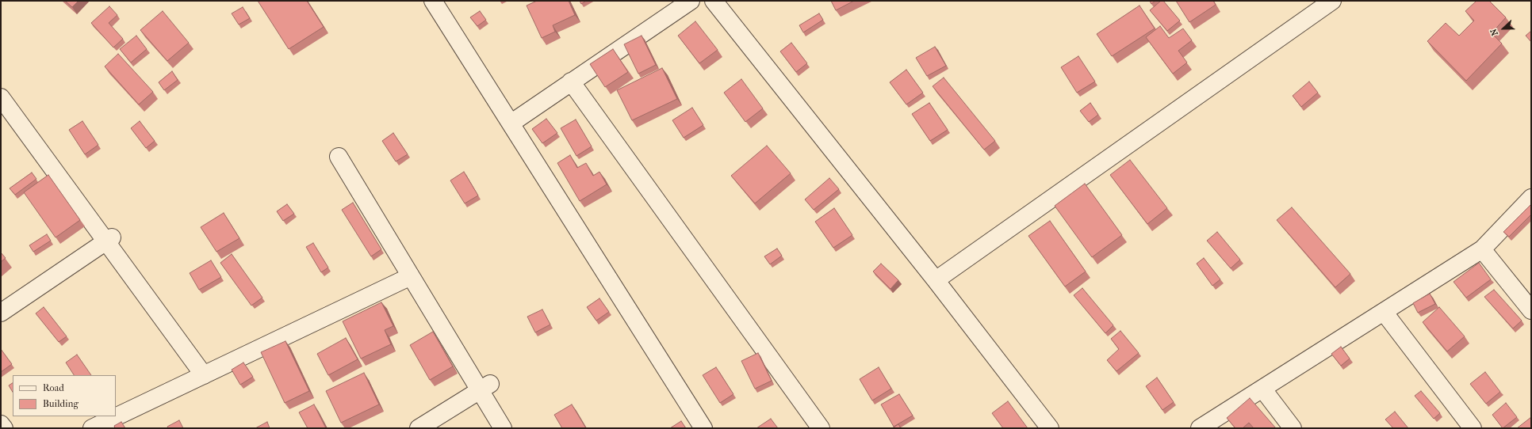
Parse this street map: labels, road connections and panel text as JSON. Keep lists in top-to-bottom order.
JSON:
{
  "legend": ["Road", "Building"],
  "north": "left"
}
